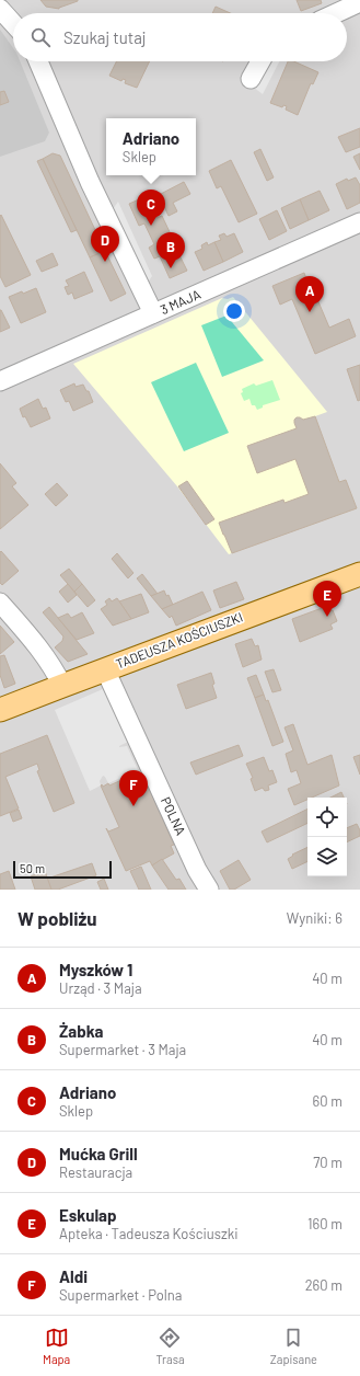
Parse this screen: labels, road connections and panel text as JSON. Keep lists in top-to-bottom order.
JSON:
{
  "streets": {
    "main road": ["TADEUSZA KOŚCIUSZKI"],
    "street": ["3 MAJA", "POLNA"]
  },
  "crossings": [
    ["TADEUSZA KOŚCIUSZKI", "POLNA"]
  ],
  "scale_bar": "50 m",
  "page": {
    "search": "Szukaj tutaj",
    "popup": ["Adriano", "Sklep"],
    "pins": [
      "C",
      "D",
      "B",
      "A",
      "E",
      "F"
    ],
    "scale": "50 m",
    "heading": ["W pobliżu", "Wyniki: 6"],
    "list": [
      {
        "mark": "A",
        "name": "Myszków 1",
        "note": "Urząd · 3 Maja",
        "value": "40 m"
      },
      {
        "mark": "B",
        "name": "Żabka",
        "note": "Supermarket · 3 Maja",
        "value": "40 m"
      },
      {
        "mark": "C",
        "name": "Adriano",
        "note": "Sklep",
        "value": "60 m"
      },
      {
        "mark": "D",
        "name": "Mućka Grill",
        "note": "Restauracja",
        "value": "70 m"
      },
      {
        "mark": "E",
        "name": "Eskulap",
        "note": "Apteka · Tadeusza Kościuszki",
        "value": "160 m"
      },
      {
        "mark": "F",
        "name": "Aldi",
        "note": "Supermarket · Polna",
        "value": "260 m"
      }
    ],
    "nav": ["Mapa", "Trasa", "Zapisane"]
  }
}
